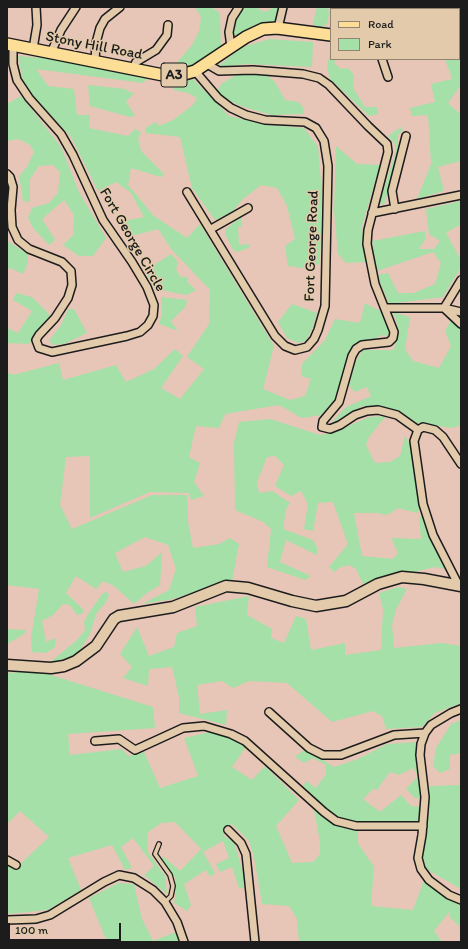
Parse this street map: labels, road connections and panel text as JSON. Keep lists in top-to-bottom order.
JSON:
{
  "streets": {
    "main road": ["Stony Hill Road", "A3"],
    "street": ["Fort George Circle", "Fort George Road"]
  },
  "crossings": [
    ["Stony Hill Road", "Fort George Circle"],
    ["Stony Hill Road", "Fort George Road"]
  ],
  "legend": ["Road", "Park"],
  "scale_bar": "100 m"
}
